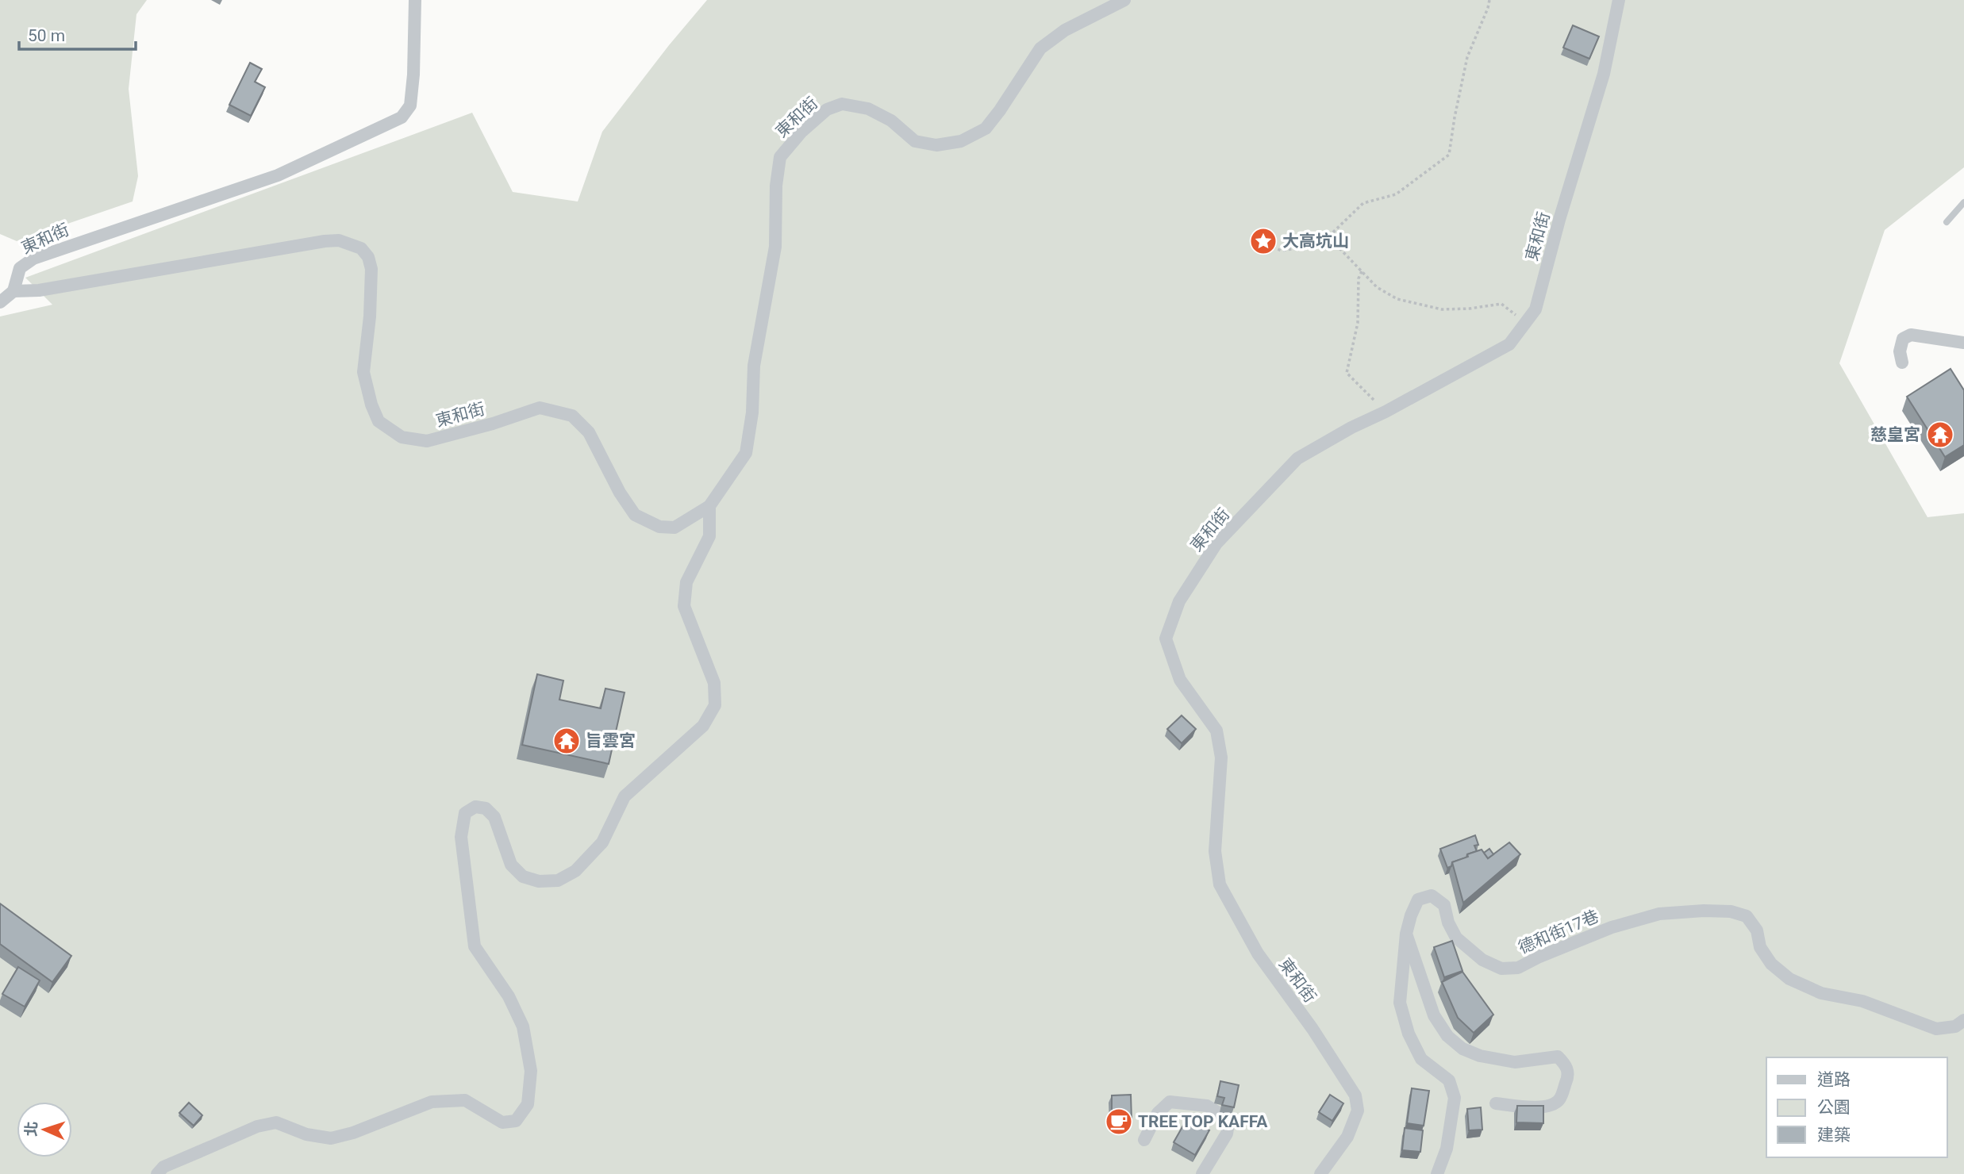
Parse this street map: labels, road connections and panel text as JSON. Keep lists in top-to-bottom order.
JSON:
{
  "streets": {
    "street": ["東和街", "德和街17巷"]
  },
  "places": {
    "place": ["大高坑山"],
    "temple": ["慈皇宮", "旨雲宮"],
    "cafe": ["TREE TOP KAFFA"]
  },
  "legend": ["道路", "公園", "建築"],
  "scale_bar": "50 m",
  "north": "left"
}
